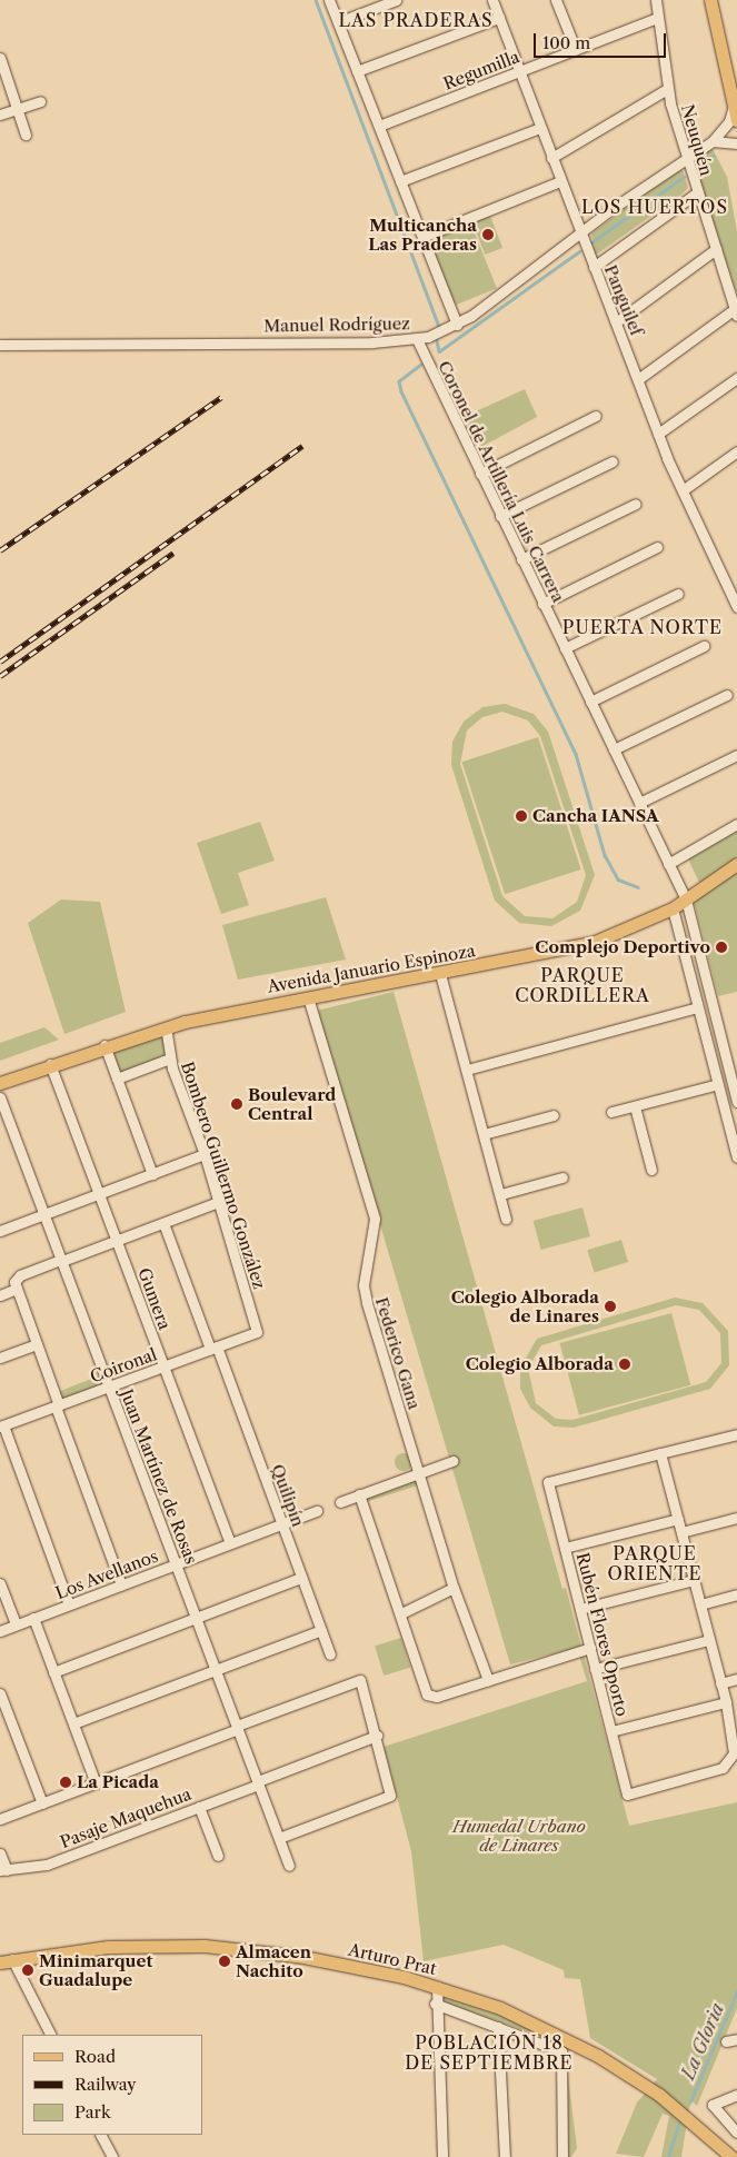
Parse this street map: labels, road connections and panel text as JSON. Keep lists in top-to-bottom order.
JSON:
{
  "streets": {
    "main road": ["Avenida Januario Espinoza", "Arturo Prat"],
    "street": [
      "Regumilla",
      "Neuquén",
      "Panguilef",
      "Manuel Rodríguez",
      "Coronel de Artillería Luis Carrera",
      "Bombero Guillermo González",
      "Gumera",
      "Federico Gana",
      "Coironal",
      "Juan Martínez de Rosas",
      "Quilipín",
      "Los Avellanos",
      "Rubén Flores Oporto",
      "Pasaje Maquehua"
    ]
  },
  "crossings": [
    ["Regumilla", "Neuquén"],
    ["Regumilla", "Panguilef"],
    ["Neuquén", "Manuel Rodríguez"],
    ["Panguilef", "Manuel Rodríguez"],
    ["Manuel Rodríguez", "Coronel de Artillería Luis Carrera"],
    ["Coronel de Artillería Luis Carrera", "Avenida Januario Espinoza"],
    ["Avenida Januario Espinoza", "Bombero Guillermo González"],
    ["Avenida Januario Espinoza", "Gumera"],
    ["Avenida Januario Espinoza", "Federico Gana"],
    ["Bombero Guillermo González", "Coironal"],
    ["Gumera", "Coironal"],
    ["Gumera", "Los Avellanos"],
    ["Coironal", "Juan Martínez de Rosas"],
    ["Coironal", "Quilipín"],
    ["Juan Martínez de Rosas", "Los Avellanos"],
    ["Juan Martínez de Rosas", "Pasaje Maquehua"],
    ["Quilipín", "Los Avellanos"]
  ],
  "districts": [
    "LAS PRADERAS",
    "LOS HUERTOS",
    "PUERTA NORTE",
    "PARQUE CORDILLERA",
    "PARQUE ORIENTE",
    "POBLACIÓN 18 DE SEPTIEMBRE"
  ],
  "water": ["La Gloria"],
  "parks": ["Humedal Urbano de Linares"],
  "places": [
    "Multicancha Las Praderas",
    "Cancha IANSA",
    "Complejo Deportivo",
    "Boulevard Central",
    "Colegio Alborada de Linares",
    "Colegio Alborada",
    "La Picada",
    "Almacen Nachito",
    "Minimarquet Guadalupe"
  ],
  "legend": ["Road", "Railway", "Park"],
  "scale_bar": "100 m"
}
